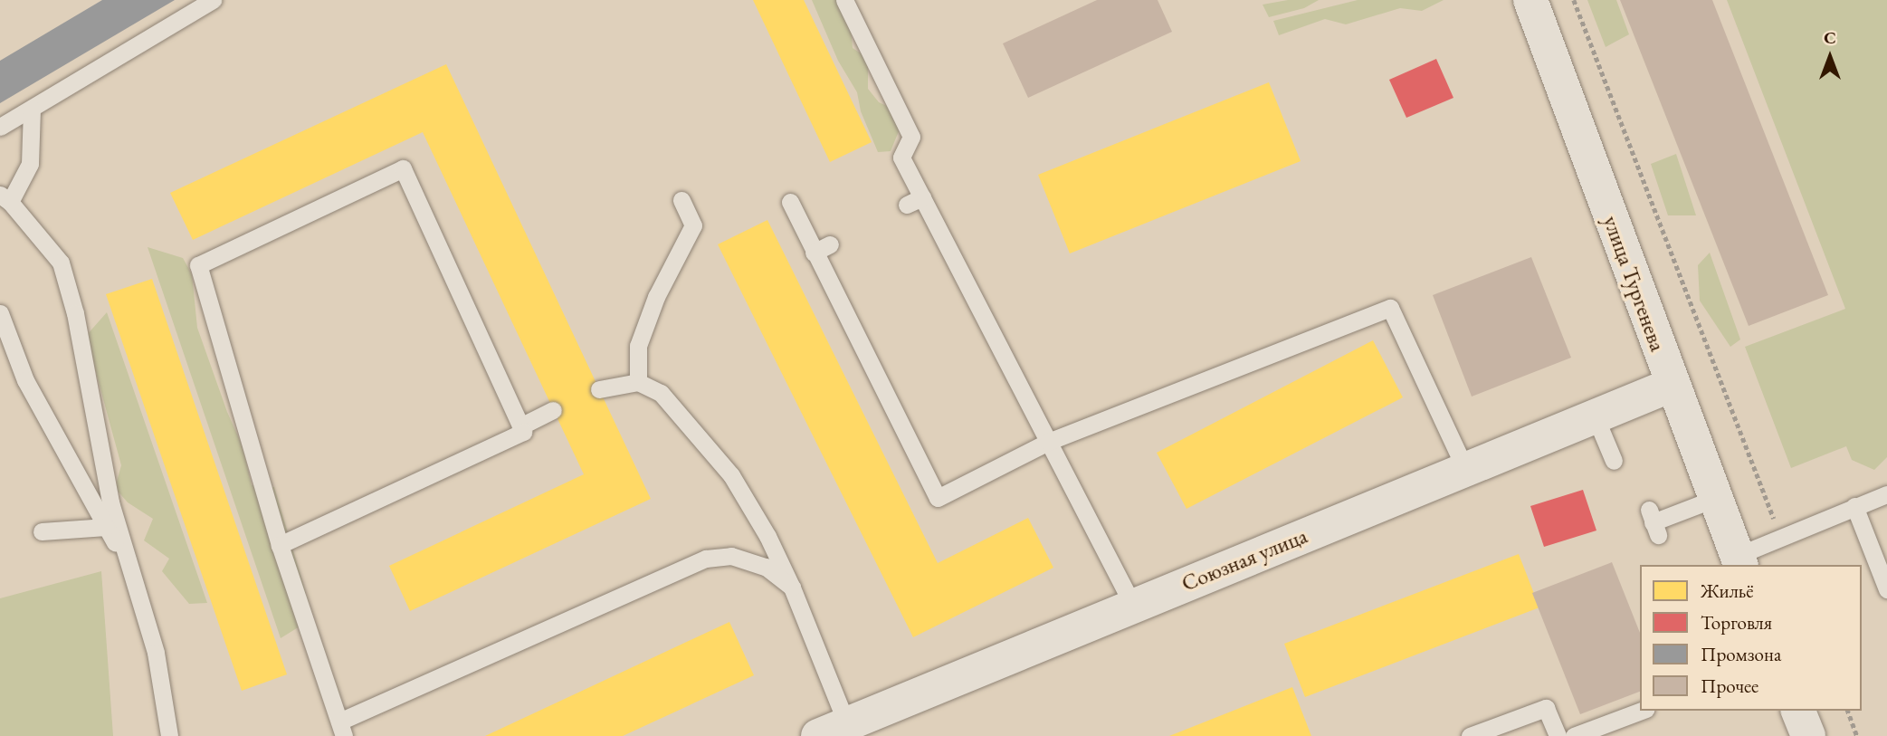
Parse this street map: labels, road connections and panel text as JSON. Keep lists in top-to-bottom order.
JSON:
{
  "streets": {
    "street": ["улица Тургенева", "Союзная улица"]
  },
  "crossings": [
    ["улица Тургенева", "Союзная улица"]
  ],
  "legend": [
    "Жильё",
    "Торговля",
    "Промзона",
    "Прочее"
  ],
  "north": "top"
}
